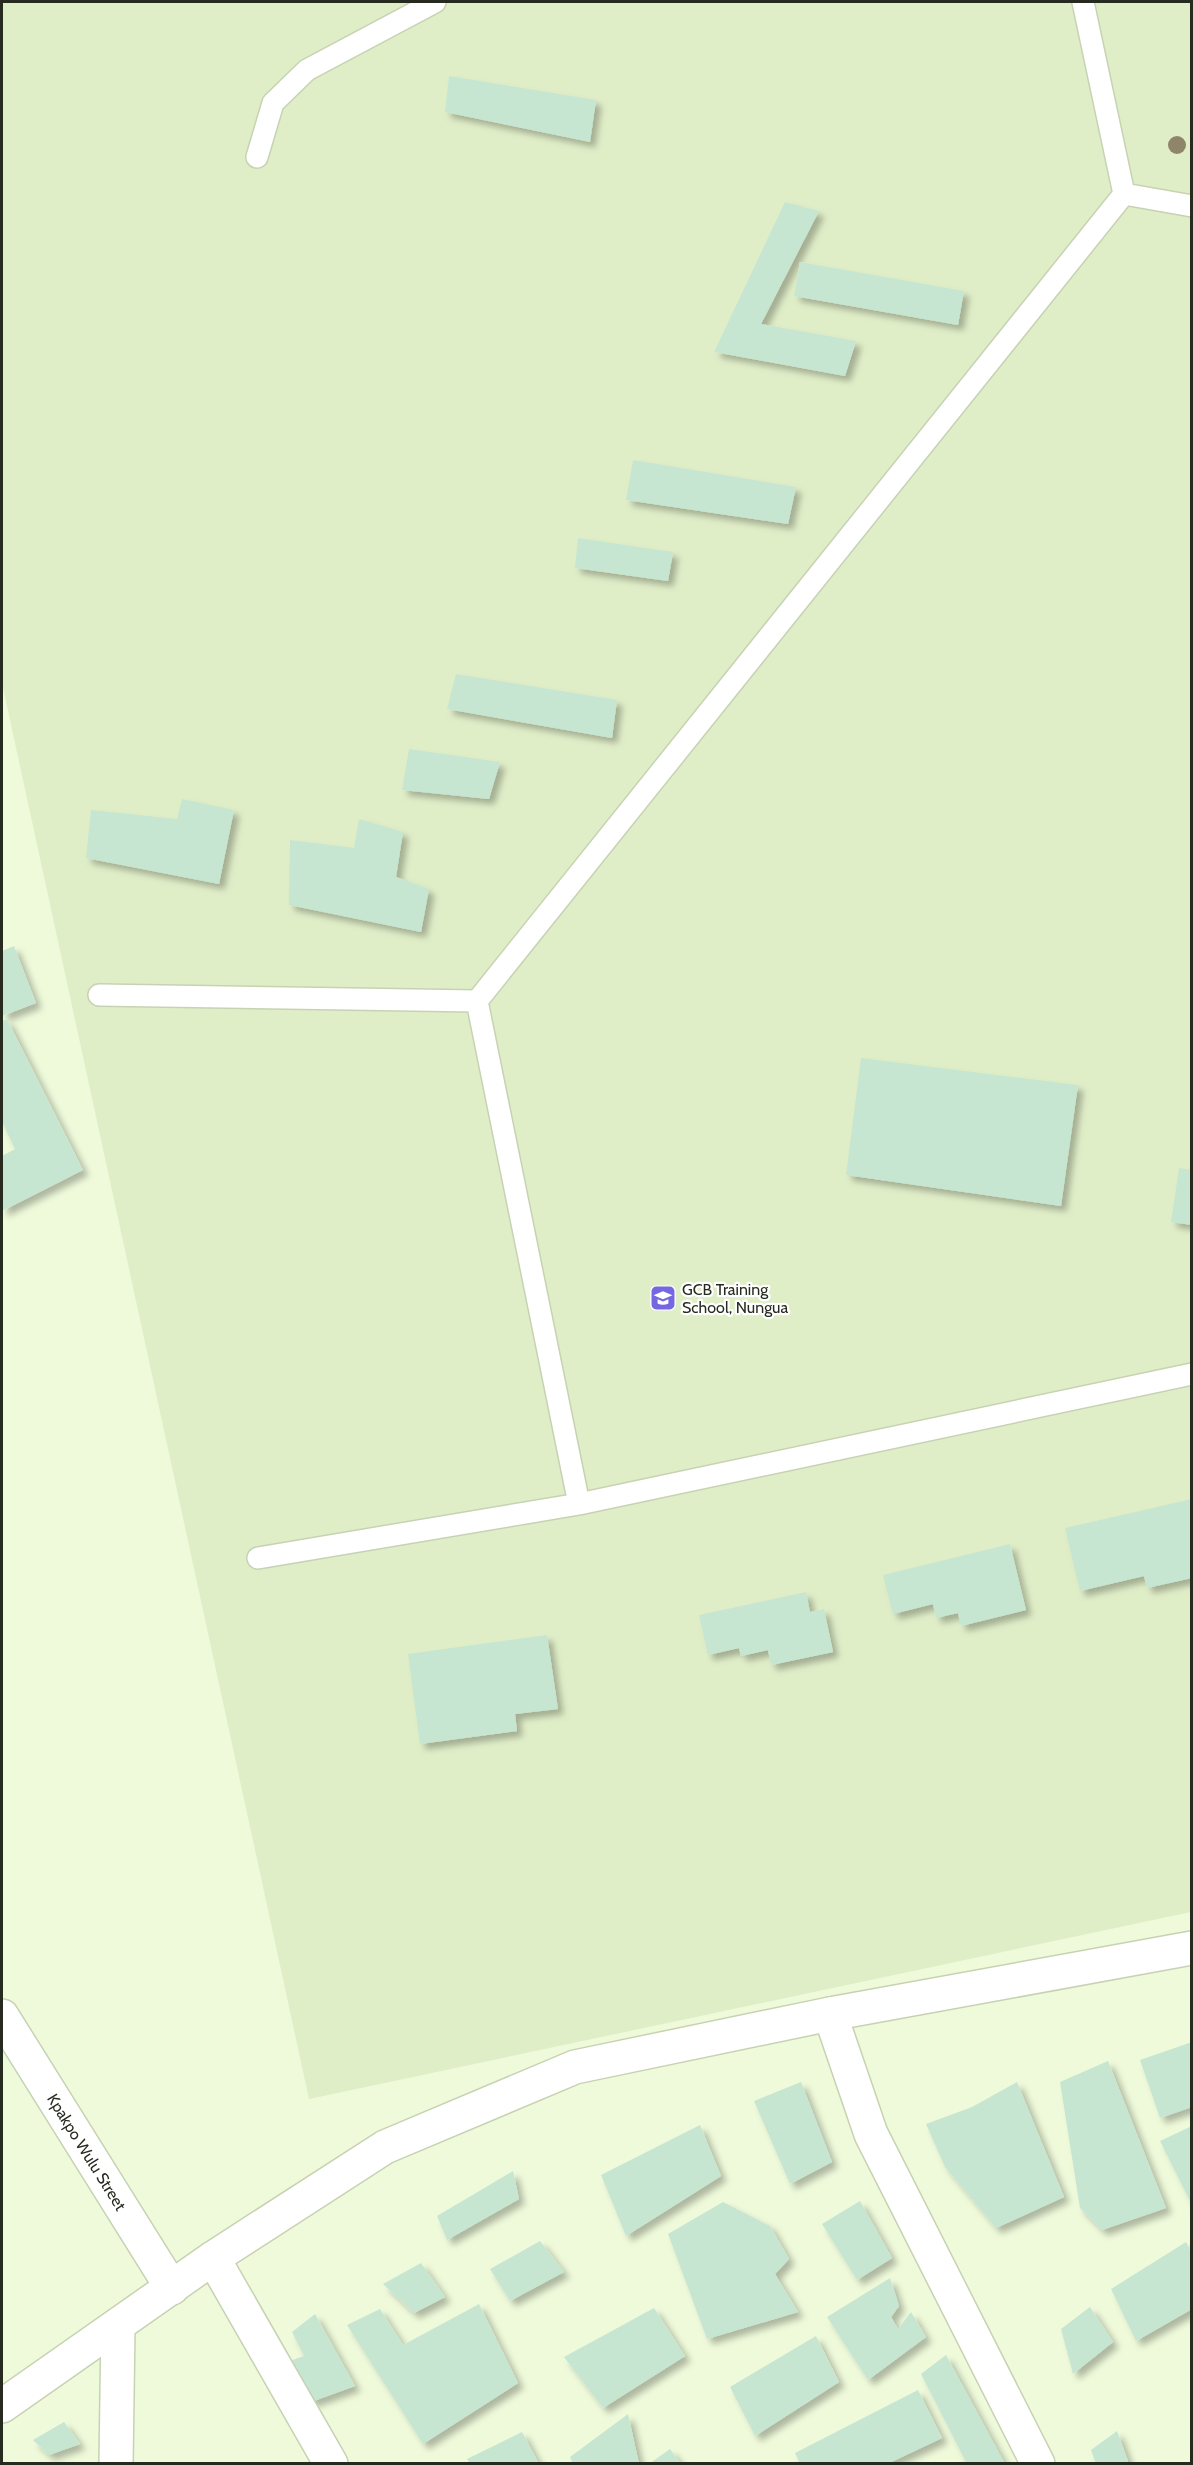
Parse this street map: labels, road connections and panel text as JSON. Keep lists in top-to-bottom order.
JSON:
{
  "streets": {
    "street": ["Kpakpo Wulu Street"]
  },
  "places": {
    "school or university": ["GCB Training School, Nungua"]
  }
}
